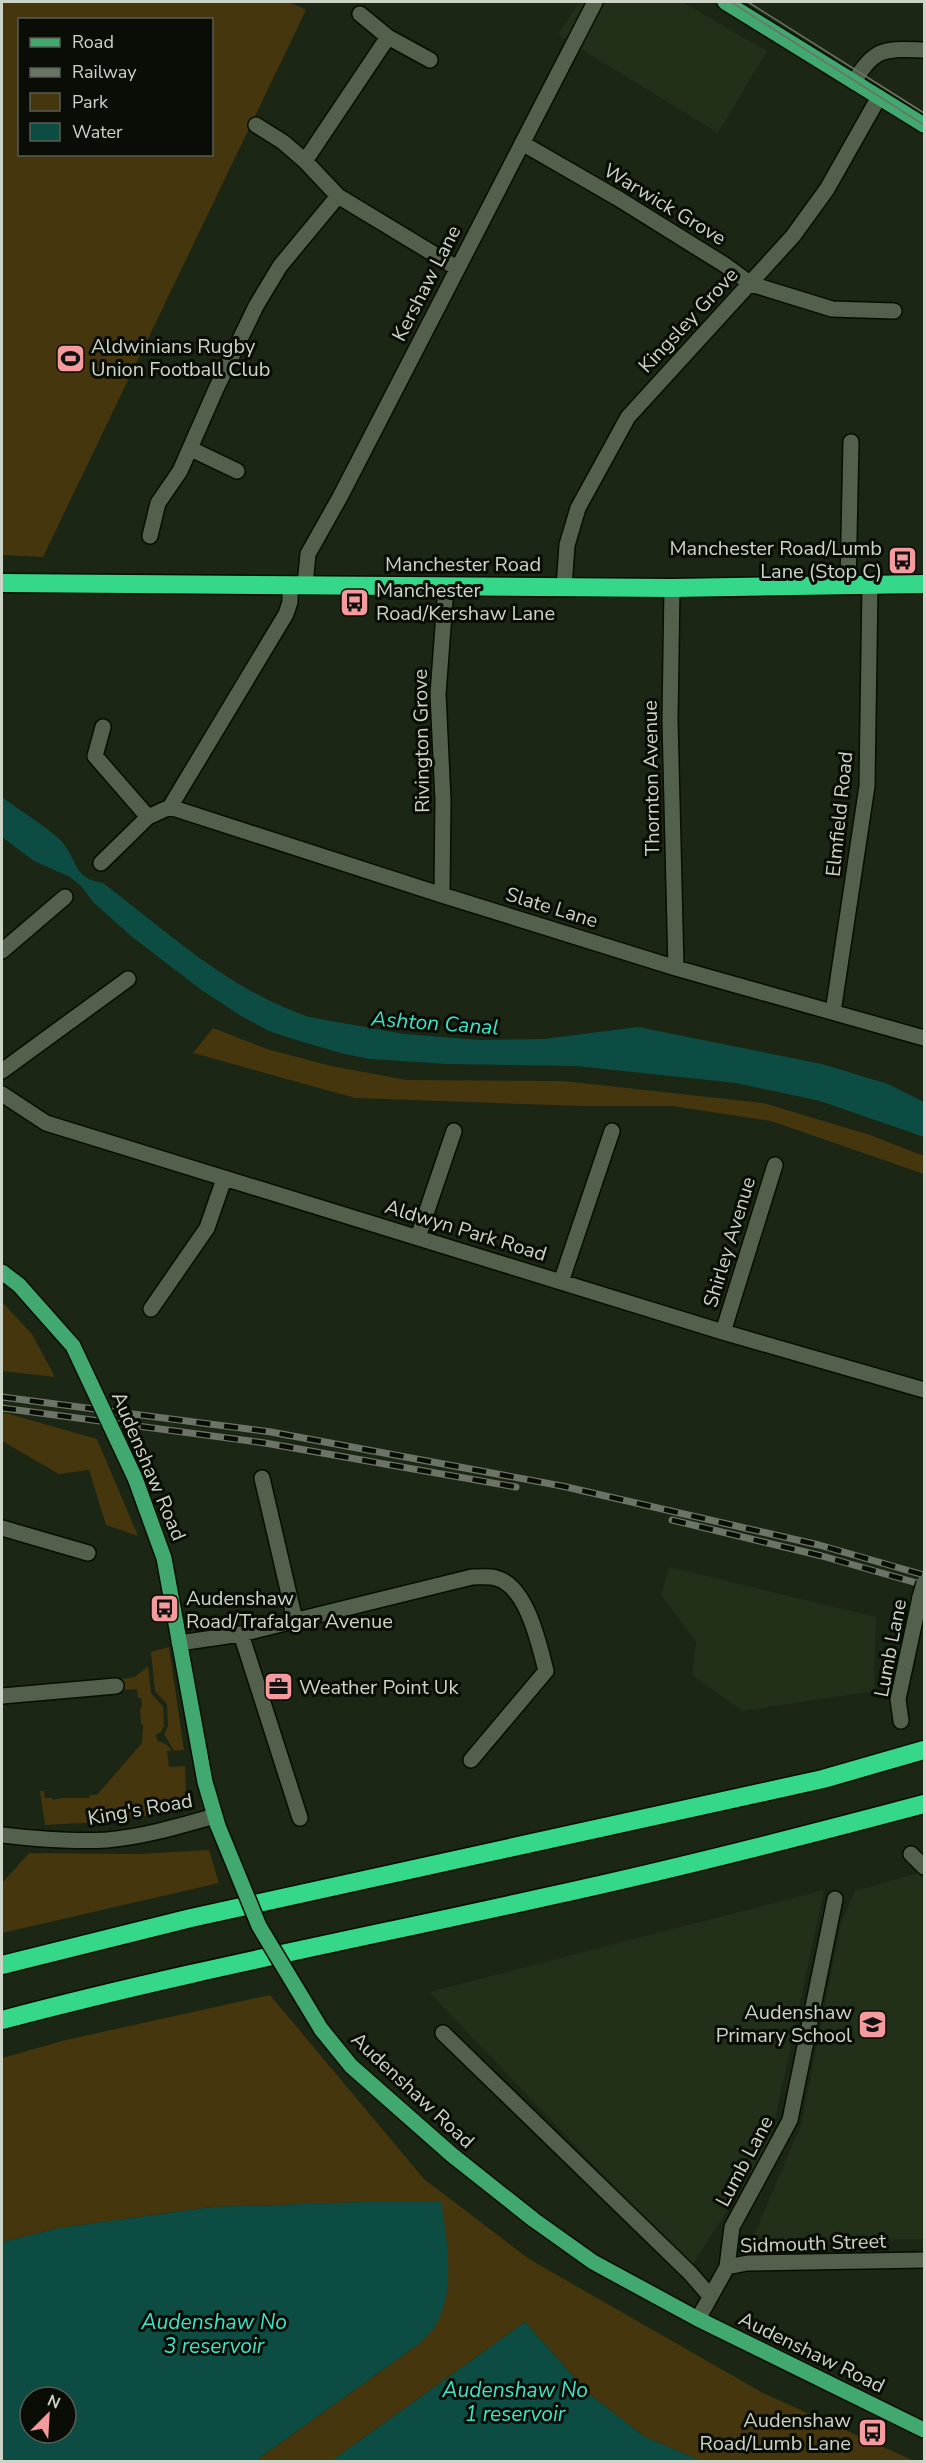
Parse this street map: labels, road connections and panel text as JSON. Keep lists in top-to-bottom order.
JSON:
{
  "streets": {
    "highway": ["Manchester Road"],
    "main road": ["Audenshaw Road"],
    "street": [
      "Warwick Grove",
      "Kershaw Lane",
      "Kingsley Grove",
      "Rivington Grove",
      "Thornton Avenue",
      "Elmfield Road",
      "Slate Lane",
      "Aldwyn Park Road",
      "Shirley Avenue",
      "Lumb Lane",
      "King's Road",
      "Sidmouth Street"
    ]
  },
  "crossings": [
    ["Warwick Grove", "Kershaw Lane"],
    ["Warwick Grove", "Kingsley Grove"],
    ["Kershaw Lane", "Manchester Road"],
    ["Kershaw Lane", "Slate Lane"],
    ["Kingsley Grove", "Manchester Road"],
    ["Manchester Road", "Rivington Grove"],
    ["Manchester Road", "Thornton Avenue"],
    ["Manchester Road", "Elmfield Road"],
    ["Rivington Grove", "Slate Lane"],
    ["Thornton Avenue", "Slate Lane"],
    ["Elmfield Road", "Slate Lane"],
    ["Aldwyn Park Road", "Shirley Avenue"],
    ["Audenshaw Road", "King's Road"],
    ["Audenshaw Road", "Sidmouth Street"],
    ["Lumb Lane", "Sidmouth Street"]
  ],
  "water": ["Ashton Canal", "Audenshaw No 3 reservoir", "Audenshaw No 1 reservoir"],
  "places": {
    "sports": ["Aldwinians Rugby Union Football Club"],
    "bus stop": [
      "Manchester Road/Lumb Lane (Stop C)",
      "Manchester Road/Kershaw Lane",
      "Audenshaw Road/Trafalgar Avenue",
      "Audenshaw Road/Lumb Lane"
    ],
    "office": ["Weather Point Uk"],
    "school or university": ["Audenshaw Primary School"]
  },
  "legend": [
    "Road",
    "Railway",
    "Park",
    "Water"
  ],
  "north": "top right"
}
